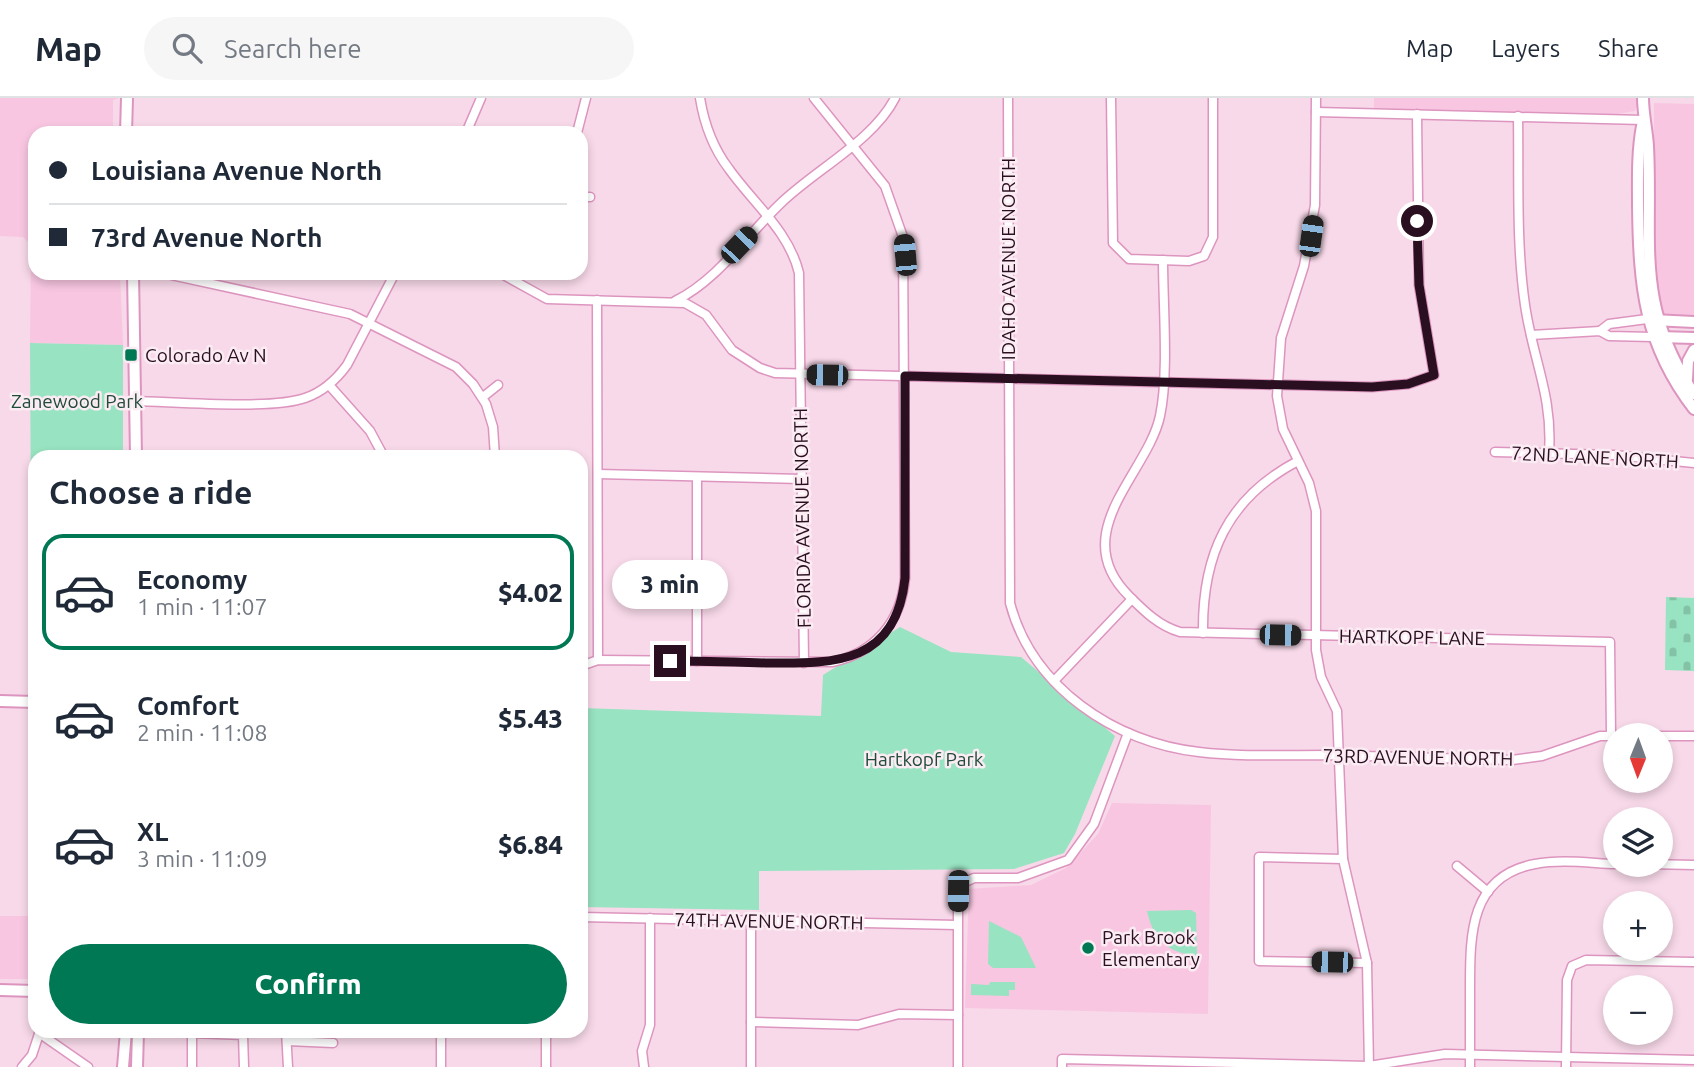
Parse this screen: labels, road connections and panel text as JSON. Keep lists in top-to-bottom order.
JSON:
{
  "streets": {
    "street": [
      "IDAHO AVENUE NORTH",
      "72ND LANE NORTH",
      "FLORIDA AVENUE NORTH",
      "HARTKOPF LANE",
      "73RD AVENUE NORTH",
      "74TH AVENUE NORTH"
    ]
  },
  "crossings": [
    ["IDAHO AVENUE NORTH", "73RD AVENUE NORTH"]
  ],
  "parks": ["Zanewood Park", "Hartkopf Park"],
  "places": {
    "transit": ["Colorado Av N"],
    "other": ["Park Brook Elementary"]
  },
  "north": "bottom",
  "page": {
    "header": "Map",
    "search": "Search here",
    "nav": ["Map", "Layers", "Share"],
    "banner": ["Louisiana Avenue North", "73rd Avenue North"],
    "heading": "Choose a ride",
    "list": [
      {
        "name": "Economy",
        "note": "1 min · 11:07",
        "value": "$4.02"
      },
      {
        "name": "Comfort",
        "note": "2 min · 11:08",
        "value": "$5.43"
      },
      {
        "name": "XL",
        "note": "3 min · 11:09",
        "value": "$6.84"
      }
    ],
    "bubble": "3 min",
    "map_buttons": ["+", "−"],
    "buttons": "Confirm"
  }
}
